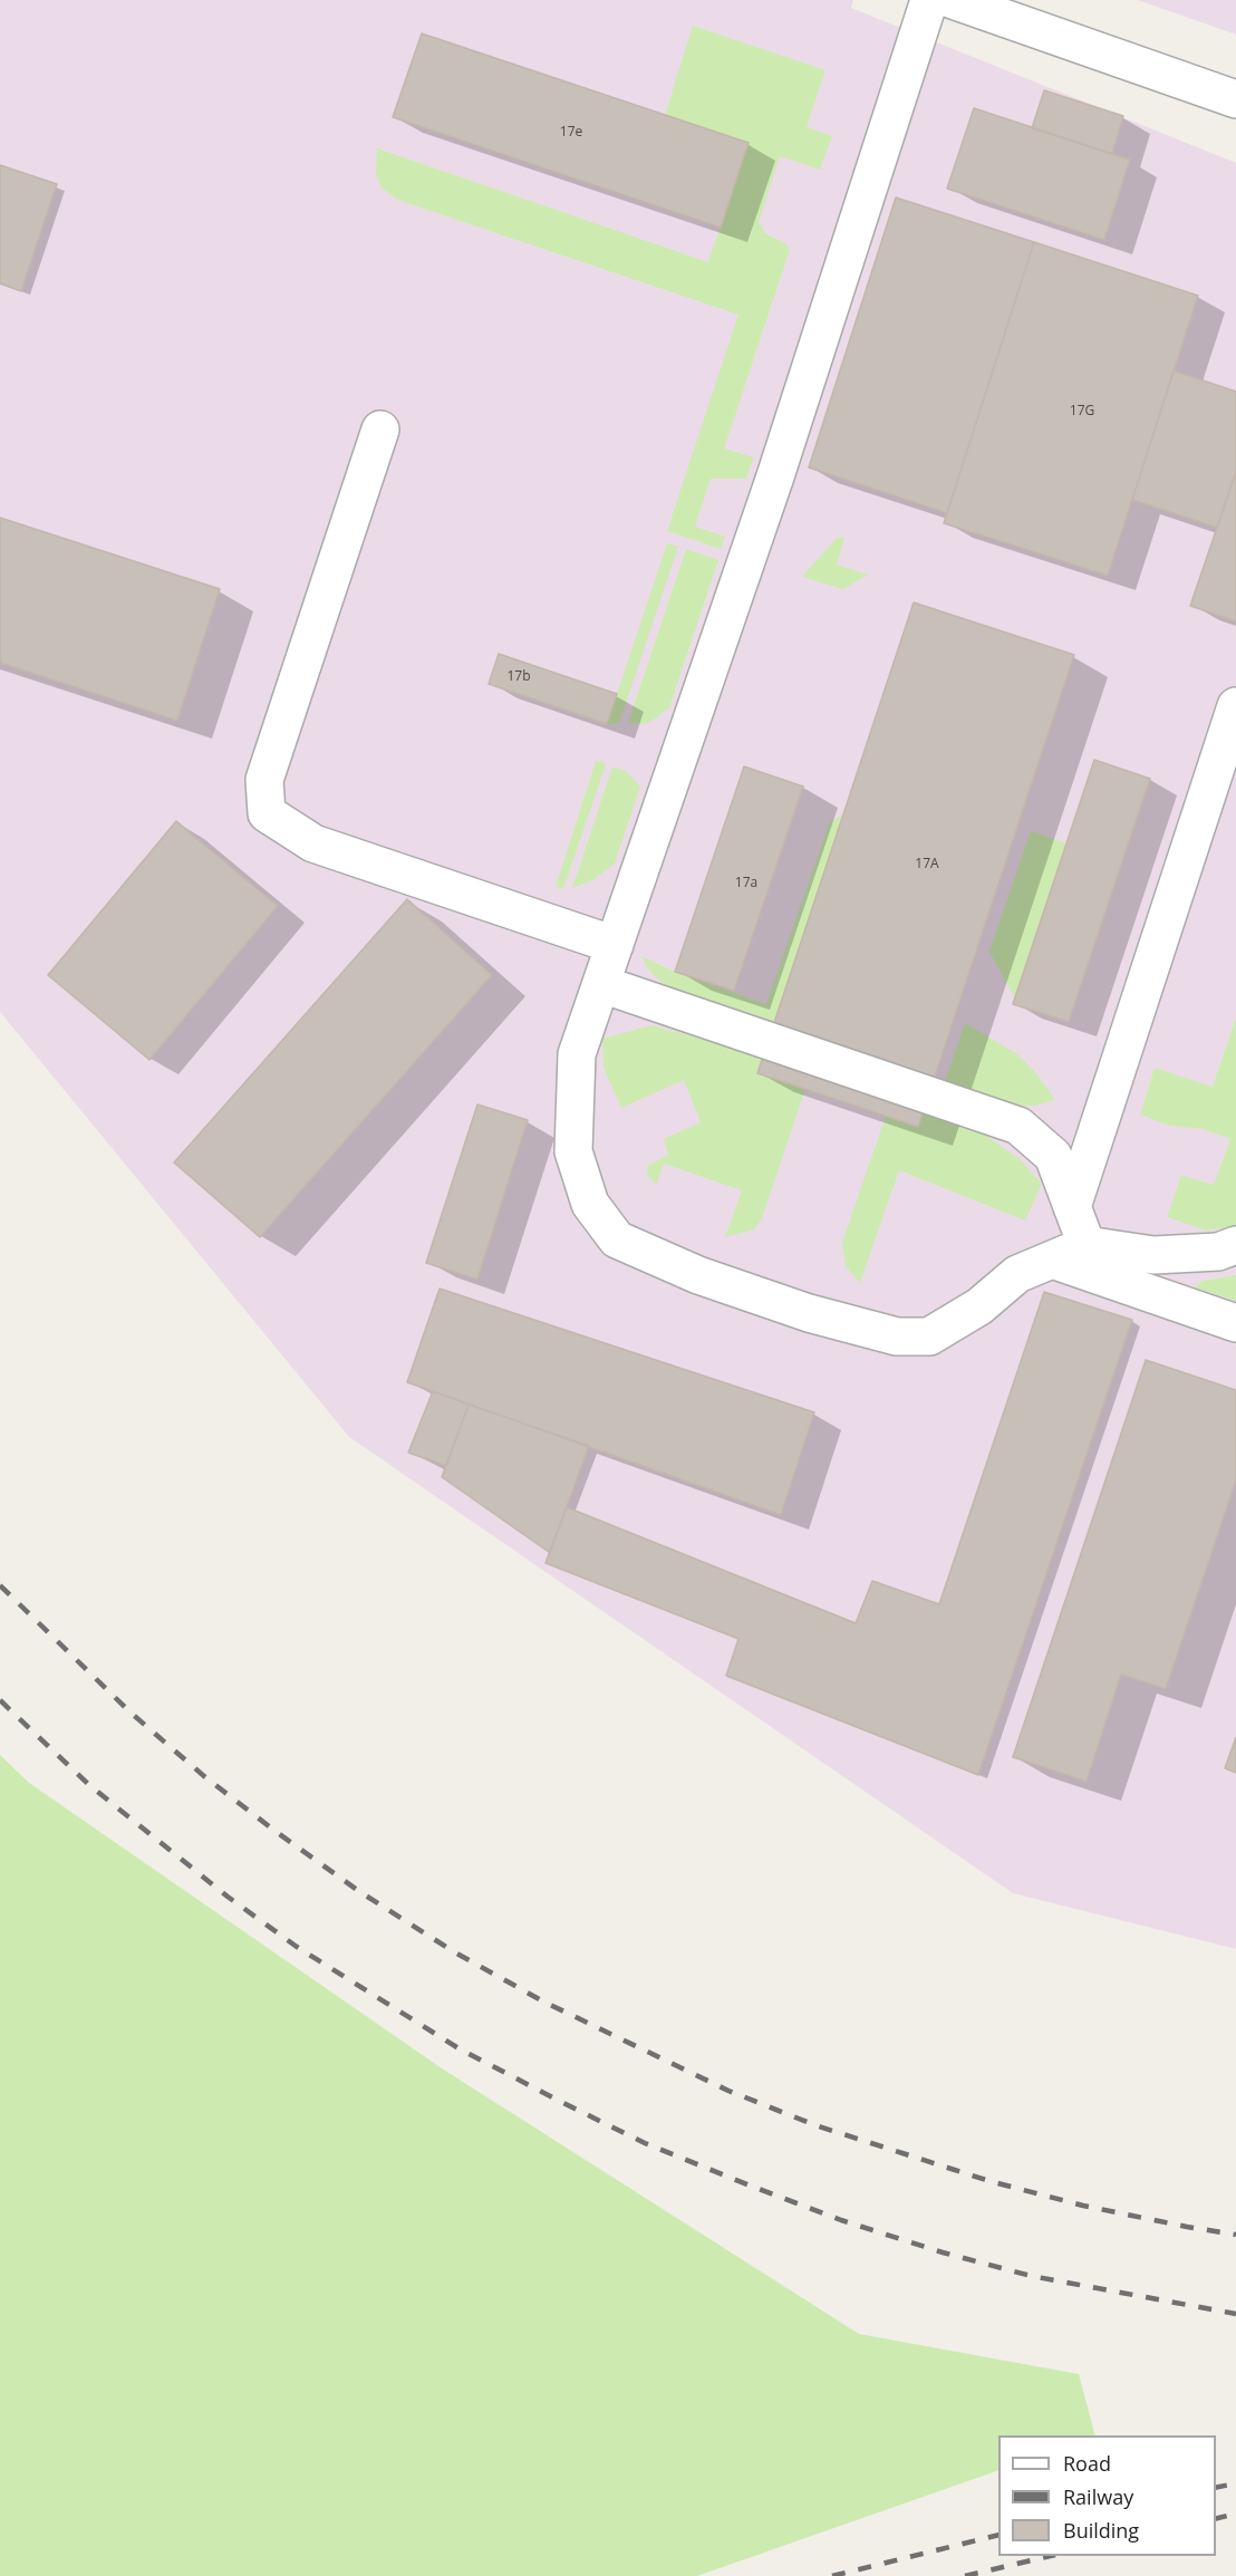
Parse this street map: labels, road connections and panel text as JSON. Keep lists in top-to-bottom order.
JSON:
{
  "house_numbers": [
    "17e",
    "17G",
    "17b",
    "17A",
    "17a"
  ],
  "legend": ["Road", "Railway", "Building"]
}
